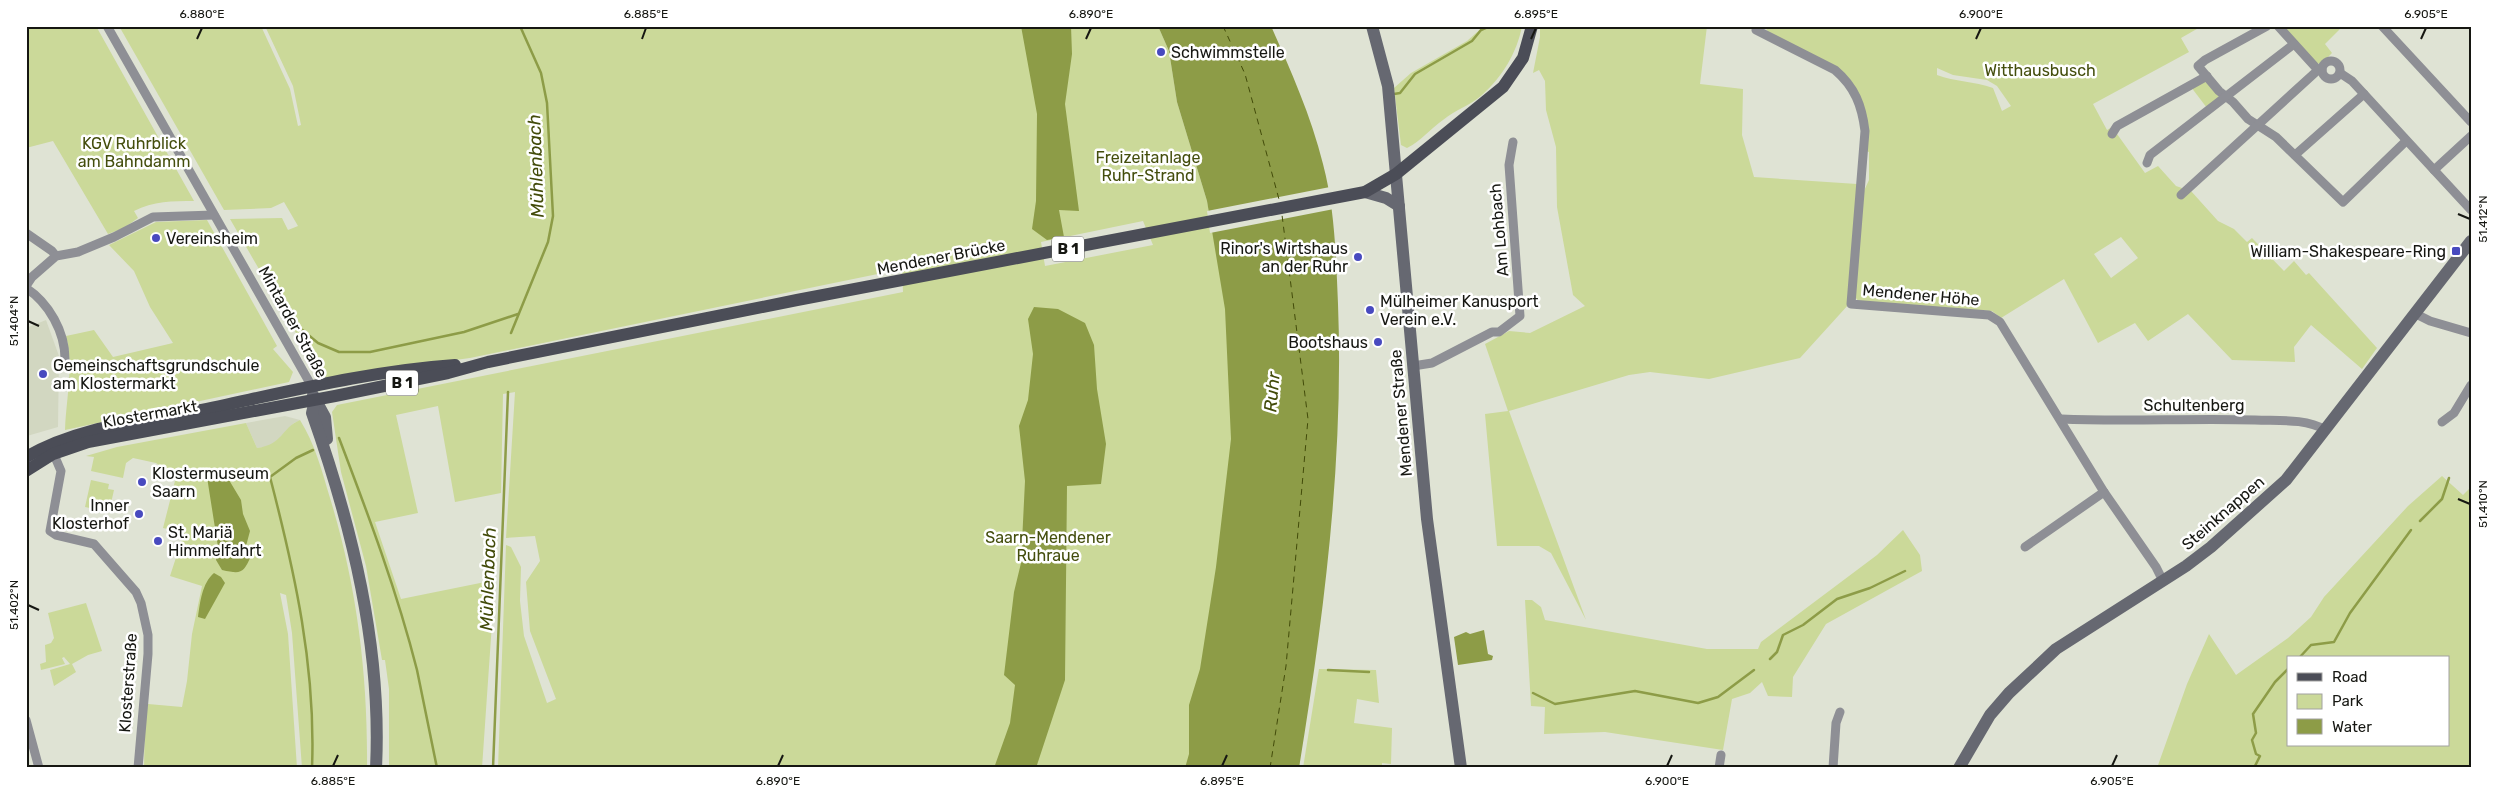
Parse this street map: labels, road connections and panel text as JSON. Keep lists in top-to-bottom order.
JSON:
{
  "streets": {
    "main road": [
      "B 1",
      "Mendener Brücke",
      "Mintarder Straße",
      "Mendener Straße",
      "Klostermarkt",
      "Steinknappen"
    ],
    "street": [
      "Am Lohbach",
      "Mendener Höhe",
      "Schultenberg",
      "Klosterstraße"
    ]
  },
  "crossings": [
    ["Am Lohbach", "Mendener Straße"],
    ["B 1", "Mendener Brücke"],
    ["B 1", "Mendener Straße"],
    ["Mendener Brücke", "Mintarder Straße"],
    ["Mendener Brücke", "Mendener Straße"],
    ["Mendener Brücke", "Klostermarkt"],
    ["Mendener Höhe", "Schultenberg"],
    ["Mendener Höhe", "Steinknappen"],
    ["Mintarder Straße", "Klostermarkt"],
    ["Schultenberg", "Steinknappen"],
    ["Klostermarkt", "Klosterstraße"]
  ],
  "water": ["Mühlenbach", "Ruhr"],
  "parks": [
    "Witthausbusch",
    "KGV Ruhrblick am Bahndamm",
    "Freizeitanlage Ruhr-Strand",
    "Saarn-Mendener Ruhraue"
  ],
  "places": {
    "other": [
      "Schwimmstelle",
      "Vereinsheim",
      "Rinor's Wirtshaus an der Ruhr",
      "Mülheimer Kanusport Verein e.V.",
      "Bootshaus",
      "Gemeinschaftsgrundschule am Klostermarkt",
      "Klostermuseum Saarn",
      "Inner Klosterhof",
      "St. Mariä Himmelfahrt"
    ],
    "transit": ["William-Shakespeare-Ring"]
  },
  "legend": ["Road", "Park", "Water"],
  "coordinates": [
    "6.880°E",
    "6.885°E",
    "6.890°E",
    "6.895°E",
    "6.900°E",
    "6.905°E",
    "51.412°N",
    "51.404°N",
    "51.410°N",
    "51.402°N"
  ]
}
